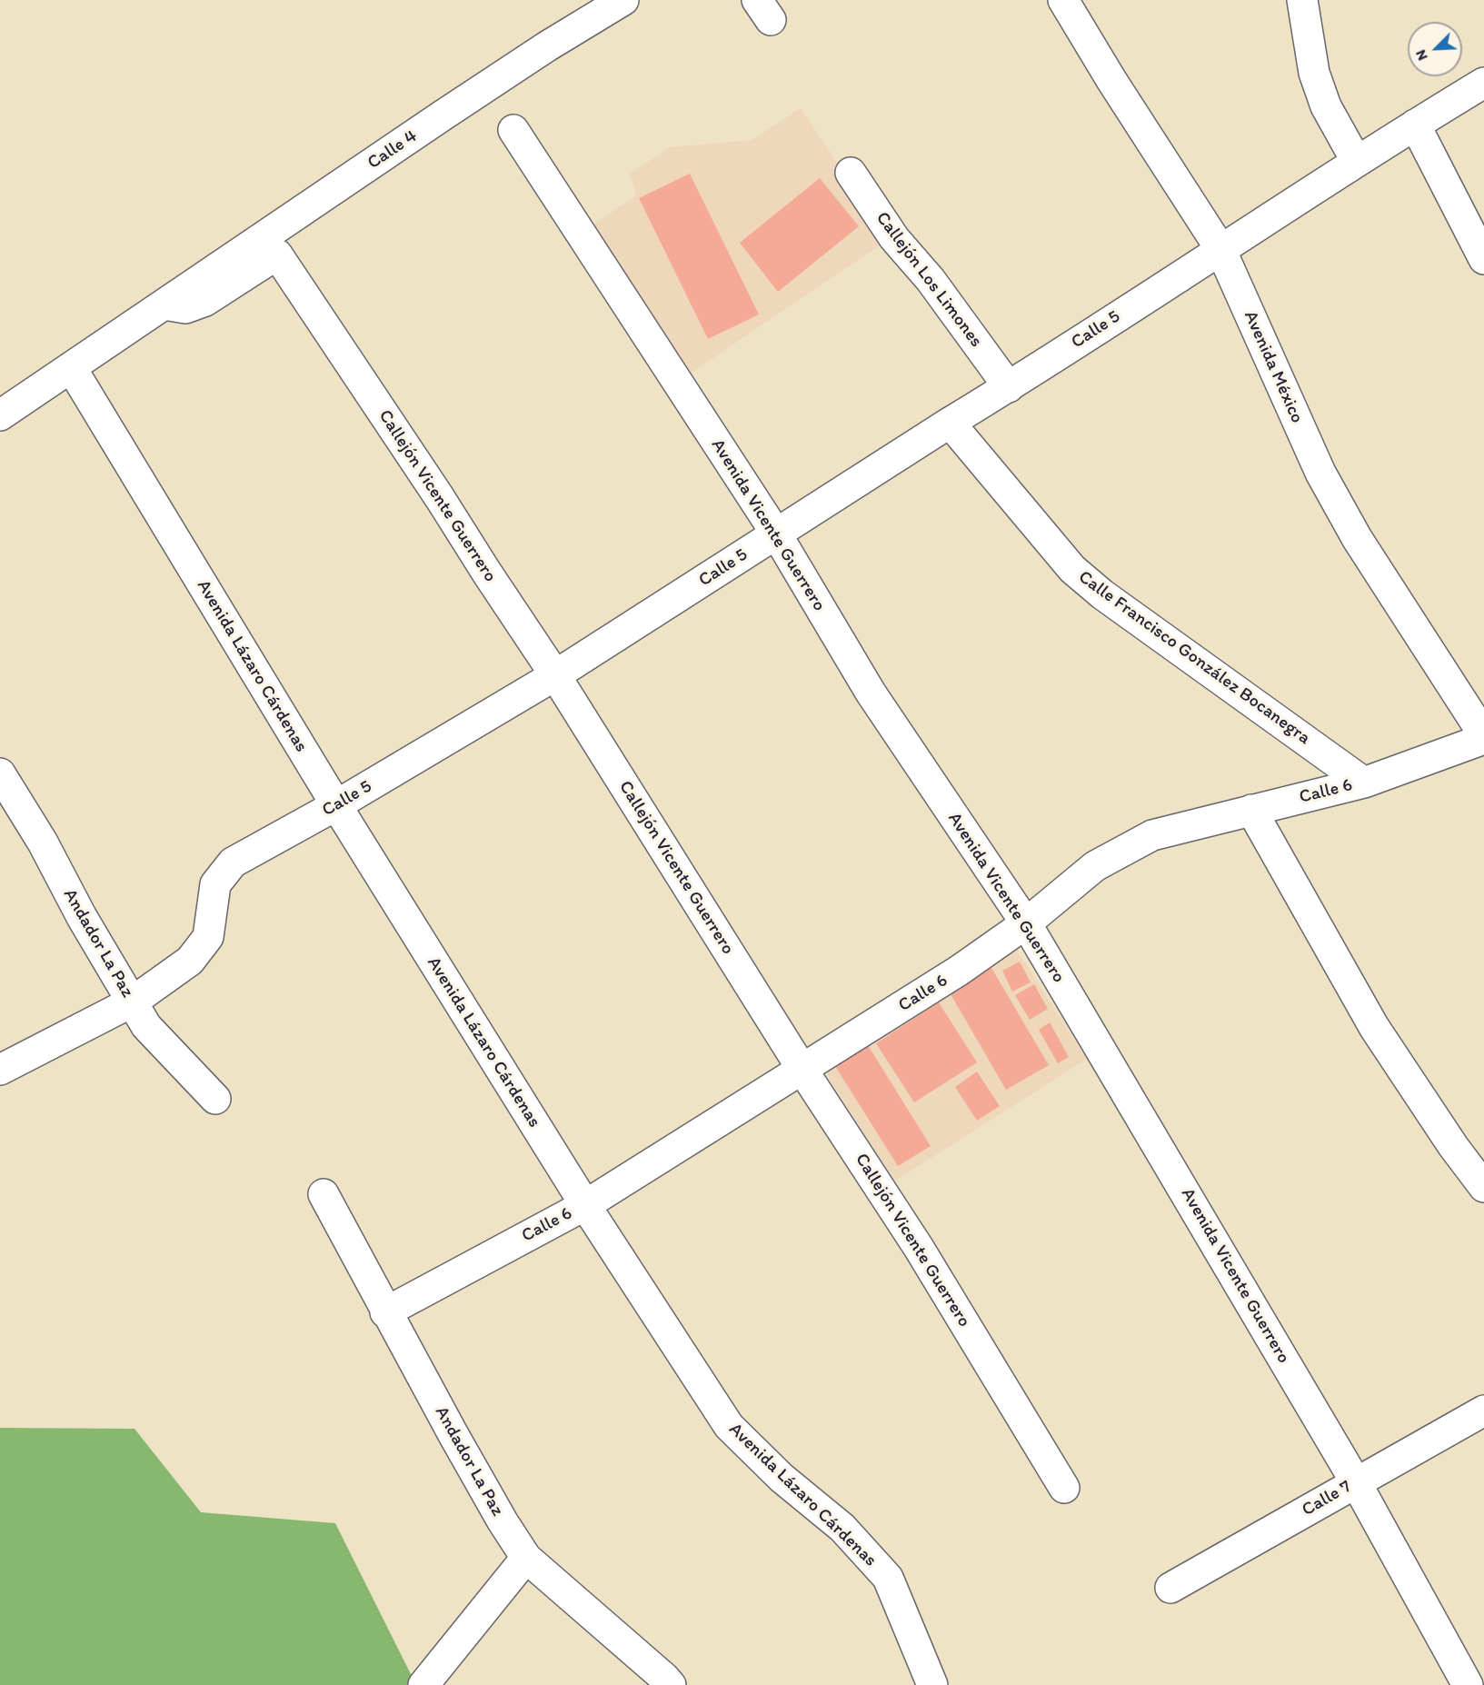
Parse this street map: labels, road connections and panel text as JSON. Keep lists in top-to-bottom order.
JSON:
{
  "streets": {
    "street": [
      "Calle 4",
      "Callejón Los Limones",
      "Calle 5",
      "Avenida México",
      "Callejón Vicente Guerrero",
      "Avenida Vicente Guerrero",
      "Calle Francisco González Bocanegra",
      "Avenida Lázaro Cárdenas",
      "Calle 6",
      "Andador La Paz",
      "Calle 7"
    ]
  },
  "crossings": [
    ["Calle 4", "Callejón Vicente Guerrero"],
    ["Calle 4", "Avenida Lázaro Cárdenas"],
    ["Callejón Los Limones", "Calle 5"],
    ["Calle 5", "Avenida México"],
    ["Calle 5", "Callejón Vicente Guerrero"],
    ["Calle 5", "Avenida Vicente Guerrero"],
    ["Calle 5", "Calle Francisco González Bocanegra"],
    ["Calle 5", "Avenida Lázaro Cárdenas"],
    ["Calle 5", "Andador La Paz"],
    ["Avenida México", "Calle 6"],
    ["Callejón Vicente Guerrero", "Calle 6"],
    ["Avenida Vicente Guerrero", "Calle 6"],
    ["Avenida Vicente Guerrero", "Calle 7"],
    ["Calle Francisco González Bocanegra", "Calle 6"],
    ["Avenida Lázaro Cárdenas", "Calle 6"],
    ["Calle 6", "Andador La Paz"]
  ],
  "north": "bottom left"
}
